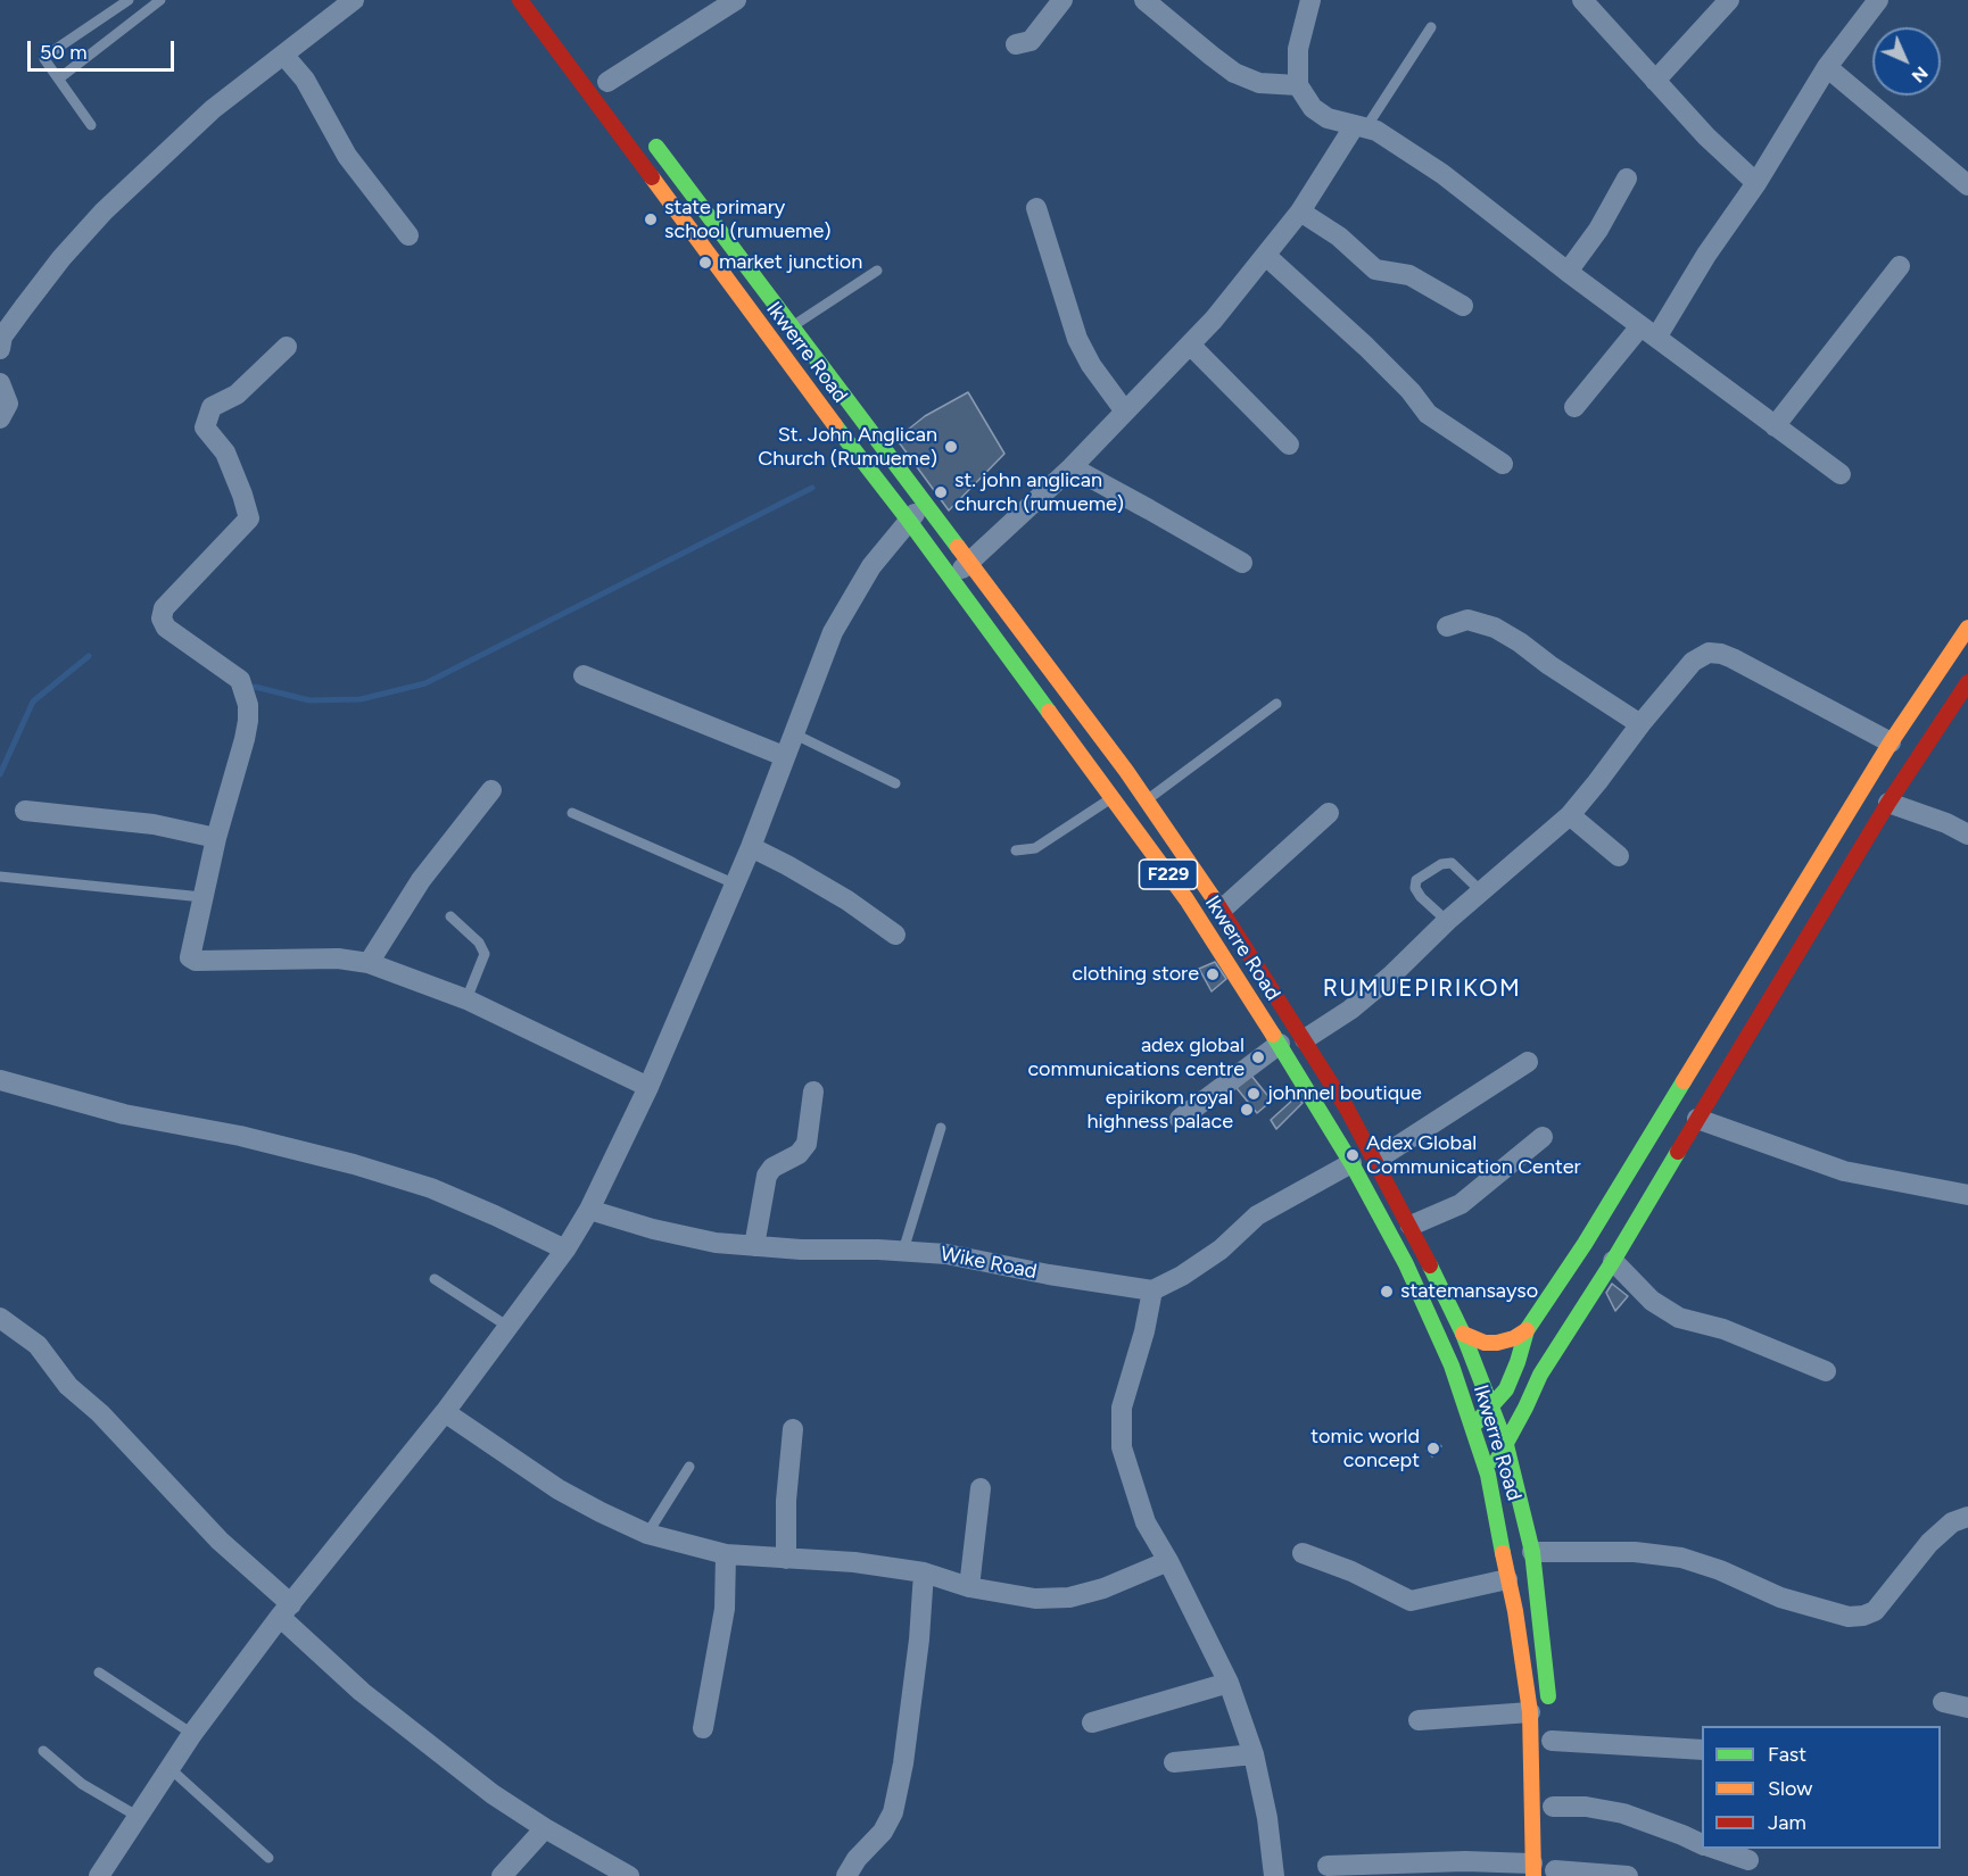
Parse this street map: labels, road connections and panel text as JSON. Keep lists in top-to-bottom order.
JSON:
{
  "streets": {
    "main road": ["Ikwerre Road", "F229"],
    "street": ["Wike Road"]
  },
  "districts": ["RUMUEPIRIKOM"],
  "places": [
    "state primary school (rumueme)",
    "market junction",
    "St. John Anglican Church (Rumueme)",
    "st. john anglican church (rumueme)",
    "clothing store",
    "adex global communications centre",
    "johnnel boutique",
    "epirikom royal highness palace",
    "Adex Global Communication Center",
    "statemansayso",
    "tomic world concept"
  ],
  "legend": ["Fast", "Slow", "Jam"],
  "scale_bar": "50 m",
  "north": "bottom right"
}
